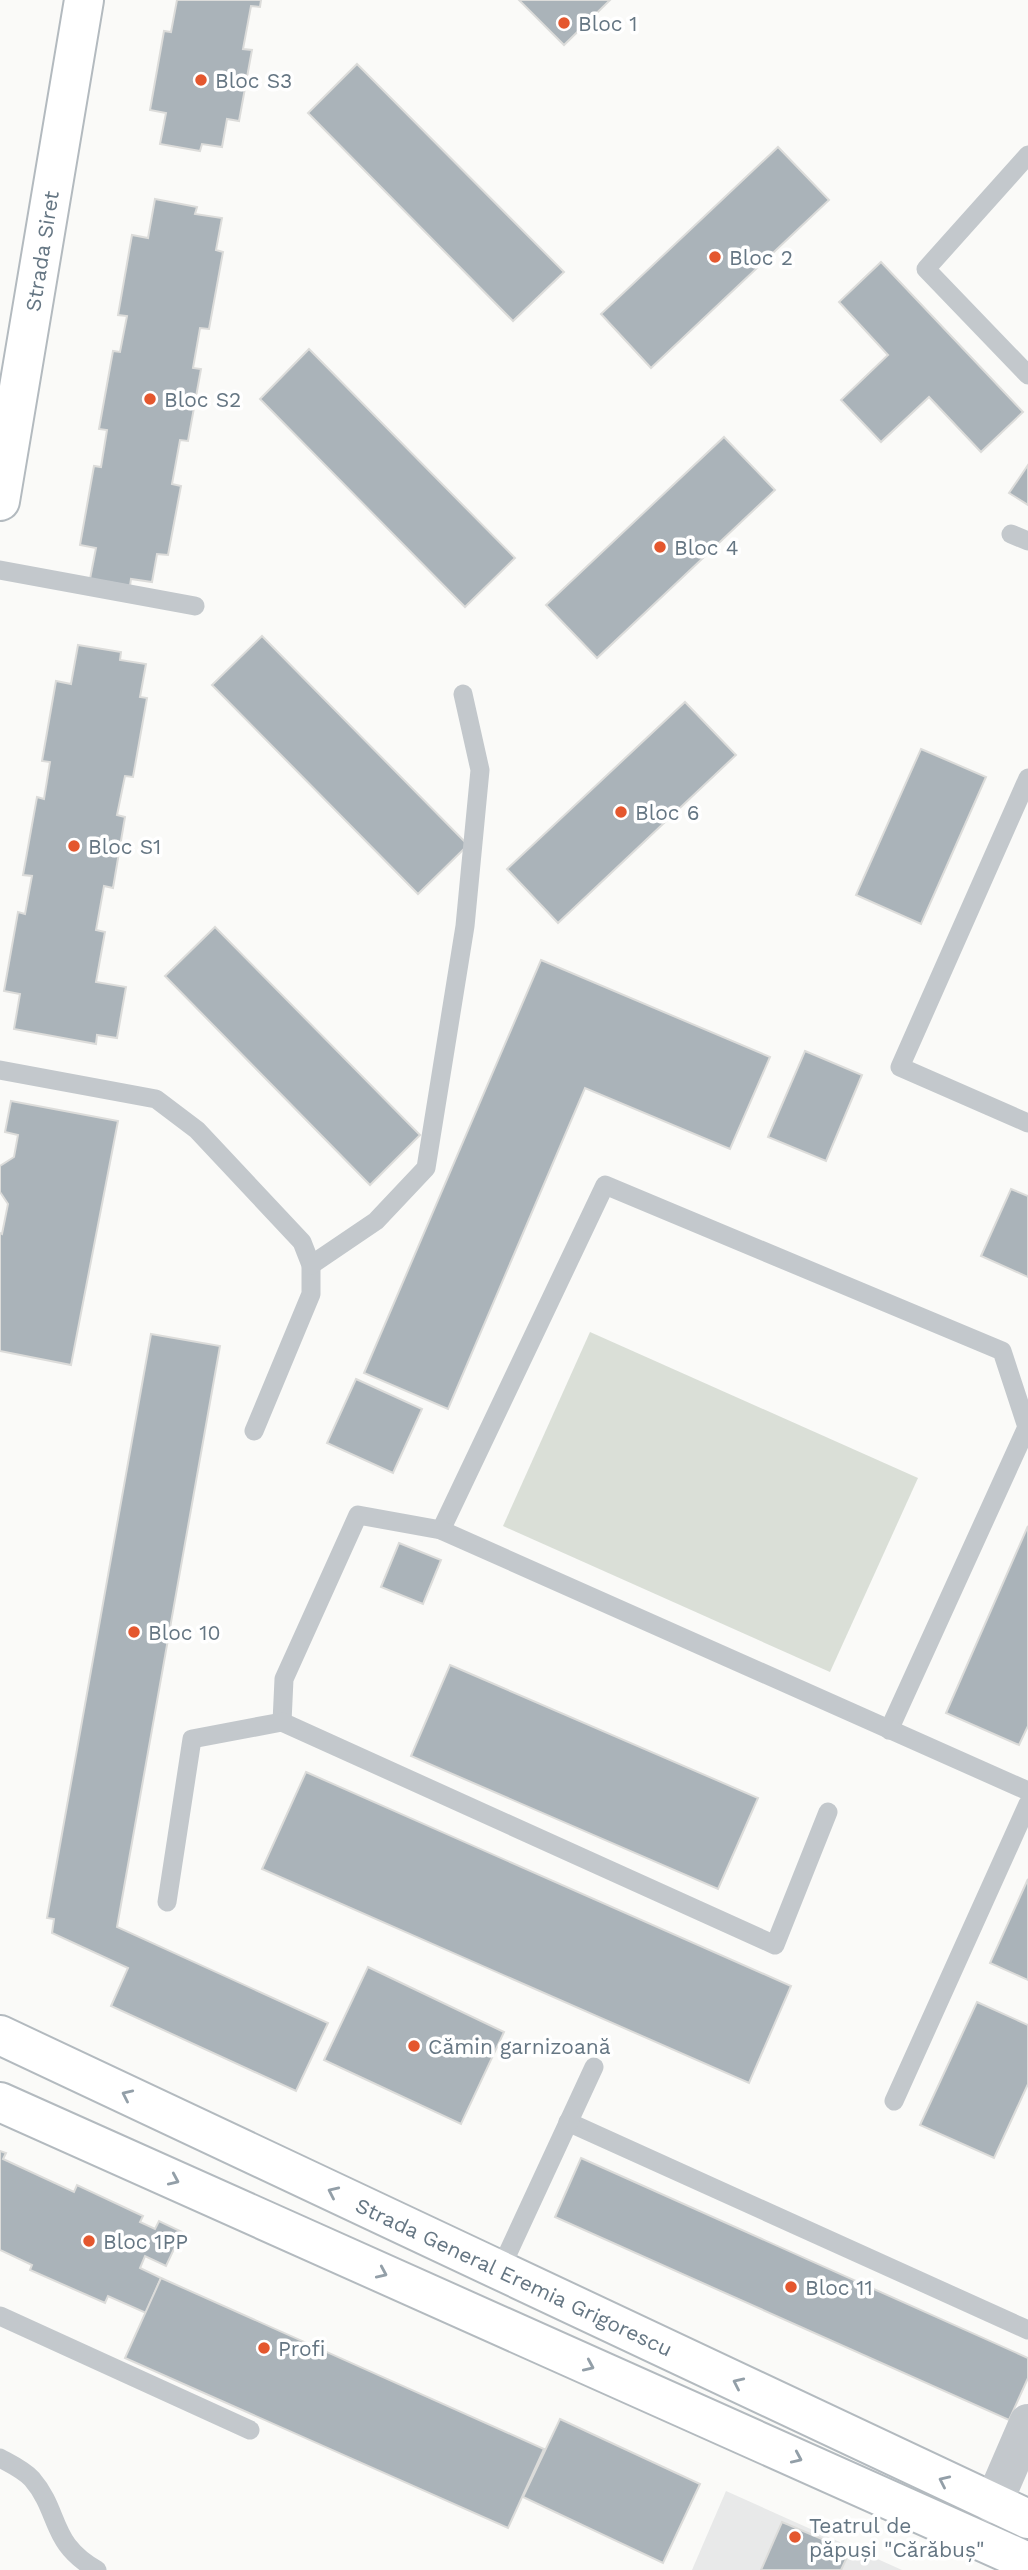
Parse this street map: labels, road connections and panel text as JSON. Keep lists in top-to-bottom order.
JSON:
{
  "streets": {
    "street": ["Strada Siret", "Strada General Eremia Grigorescu"]
  },
  "places": [
    "Bloc 1",
    "Bloc S3",
    "Bloc 2",
    "Bloc S2",
    "Bloc 4",
    "Bloc 6",
    "Bloc S1",
    "Bloc 10",
    "Cămin garnizoană",
    "Bloc 1PP",
    "Bloc 11",
    "Profi",
    "Teatrul de păpuși \"Cărăbuș\""
  ]
}
